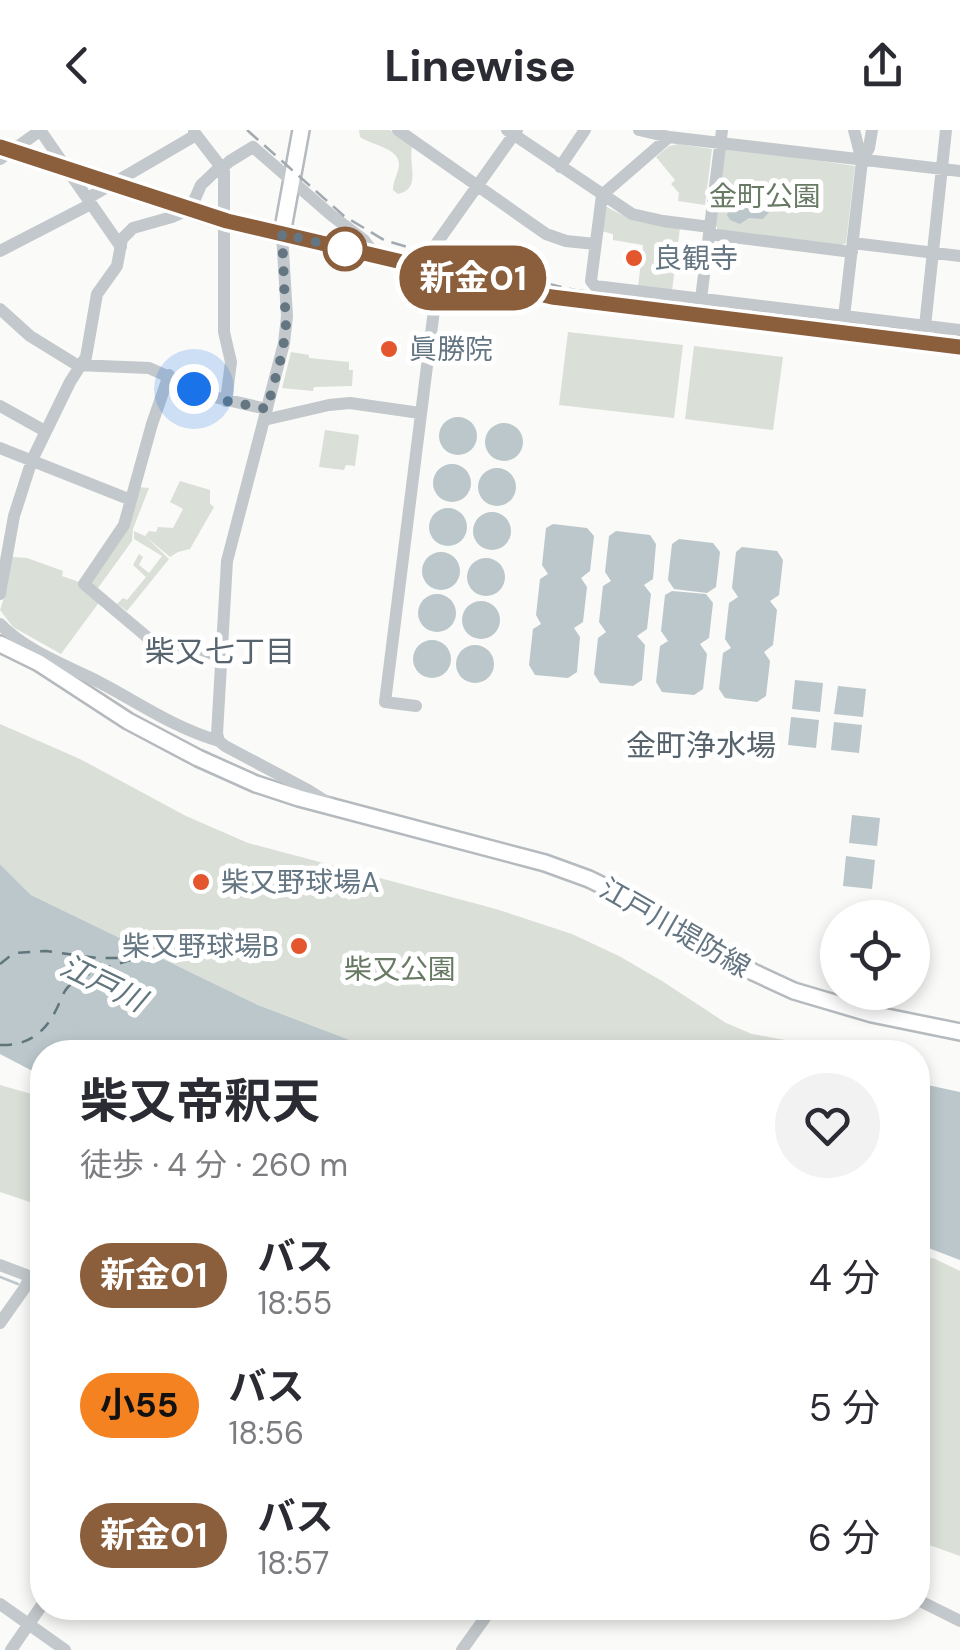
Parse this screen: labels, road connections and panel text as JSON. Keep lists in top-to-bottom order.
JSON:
{
  "streets": {
    "main road": ["江戸川堤防線"]
  },
  "districts": ["柴又七丁目", "金町浄水場"],
  "water": ["江戸川"],
  "parks": ["金町公園", "柴又公園"],
  "places": [
    "良観寺",
    "眞勝院",
    "柴又野球場A",
    "柴又野球場B"
  ],
  "lines": ["bus line 新金01"],
  "page": {
    "header": "Linewise",
    "on_map": "新金01",
    "heading": ["柴又帝釈天", "徒歩 · 4 分 · 260 m"],
    "list": [
      {
        "mark": "新金01",
        "name": "バス",
        "note": "18:55",
        "value": "4 分"
      },
      {
        "mark": "小55",
        "name": "バス",
        "note": "18:56",
        "value": "5 分"
      },
      {
        "mark": "新金01",
        "name": "バス",
        "note": "18:57",
        "value": "6 分"
      }
    ]
  }
}
